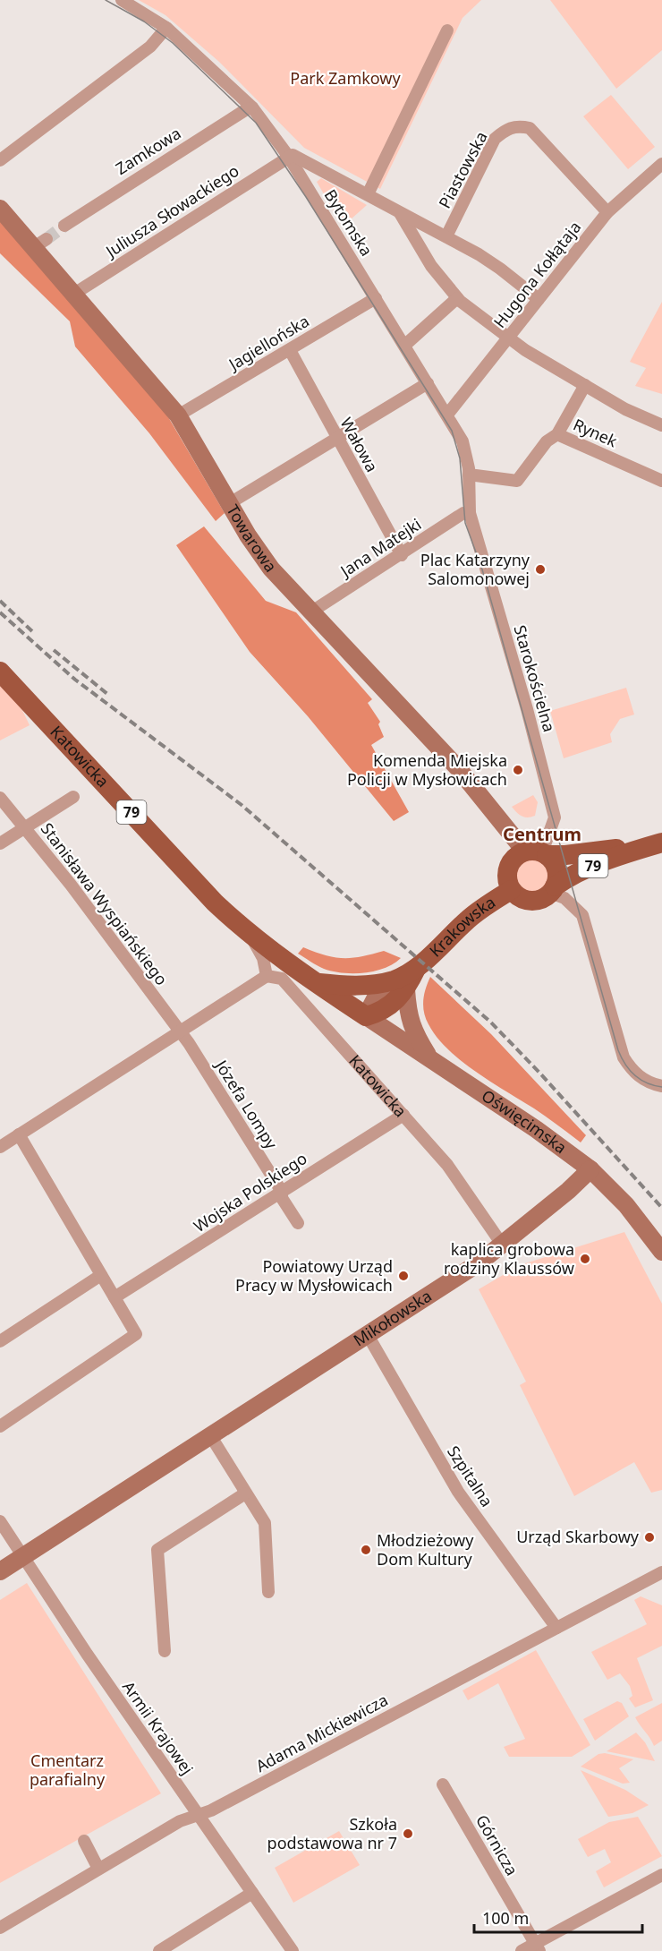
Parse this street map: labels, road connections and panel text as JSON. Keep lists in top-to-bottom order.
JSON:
{
  "streets": {
    "main road": ["Katowicka", "79", "Krakowska"],
    "street": [
      "Zamkowa",
      "Piastowska",
      "Juliusza Słowackiego",
      "Bytomska",
      "Hugona Kołłątaja",
      "Jagiellońska",
      "Rynek",
      "Wałowa",
      "Towarowa",
      "Jana Matejki",
      "Starokościelna",
      "Stanisława Wyspiańskiego",
      "Józefa Lompy",
      "Oświęcimska",
      "Wojska Polskiego",
      "Mikołowska",
      "Szpitalna",
      "Armii Krajowej",
      "Adama Mickiewicza",
      "Górnicza"
    ]
  },
  "crossings": [
    ["Zamkowa", "Bytomska"],
    ["Piastowska", "Hugona Kołłątaja"],
    ["Juliusza Słowackiego", "Bytomska"],
    ["Juliusza Słowackiego", "Towarowa"],
    ["Bytomska", "Hugona Kołłątaja"],
    ["Bytomska", "Jagiellońska"],
    ["Bytomska", "Rynek"],
    ["Bytomska", "Jana Matejki"],
    ["Bytomska", "Starokościelna"],
    ["Jagiellońska", "Wałowa"],
    ["Jagiellońska", "Towarowa"],
    ["Wałowa", "Jana Matejki"],
    ["Towarowa", "Jana Matejki"],
    ["Towarowa", "Starokościelna"],
    ["Towarowa", "79"],
    ["Towarowa", "Krakowska"],
    ["Jana Matejki", "Starokościelna"],
    ["Starokościelna", "79"],
    ["Starokościelna", "Krakowska"],
    ["Katowicka", "Krakowska"],
    ["Katowicka", "Oświęcimska"],
    ["Katowicka", "Wojska Polskiego"],
    ["Katowicka", "Mikołowska"],
    ["79", "Krakowska"],
    ["Stanisława Wyspiańskiego", "Józefa Lompy"],
    ["Krakowska", "Oświęcimska"],
    ["Józefa Lompy", "Wojska Polskiego"],
    ["Oświęcimska", "Mikołowska"],
    ["Mikołowska", "Szpitalna"],
    ["Mikołowska", "Armii Krajowej"],
    ["Szpitalna", "Adama Mickiewicza"],
    ["Armii Krajowej", "Adama Mickiewicza"]
  ],
  "districts": ["Centrum"],
  "parks": ["Park Zamkowy", "Cmentarz parafialny"],
  "places": [
    "Plac Katarzyny Salomonowej",
    "Komenda Miejska Policji w Mysłowicach",
    "kaplica grobowa rodziny Klaussów",
    "Powiatowy Urząd Pracy w Mysłowicach",
    "Urząd Skarbowy",
    "Młodzieżowy Dom Kultury",
    "Szkoła podstawowa nr 7"
  ],
  "scale_bar": "100 m"
}
